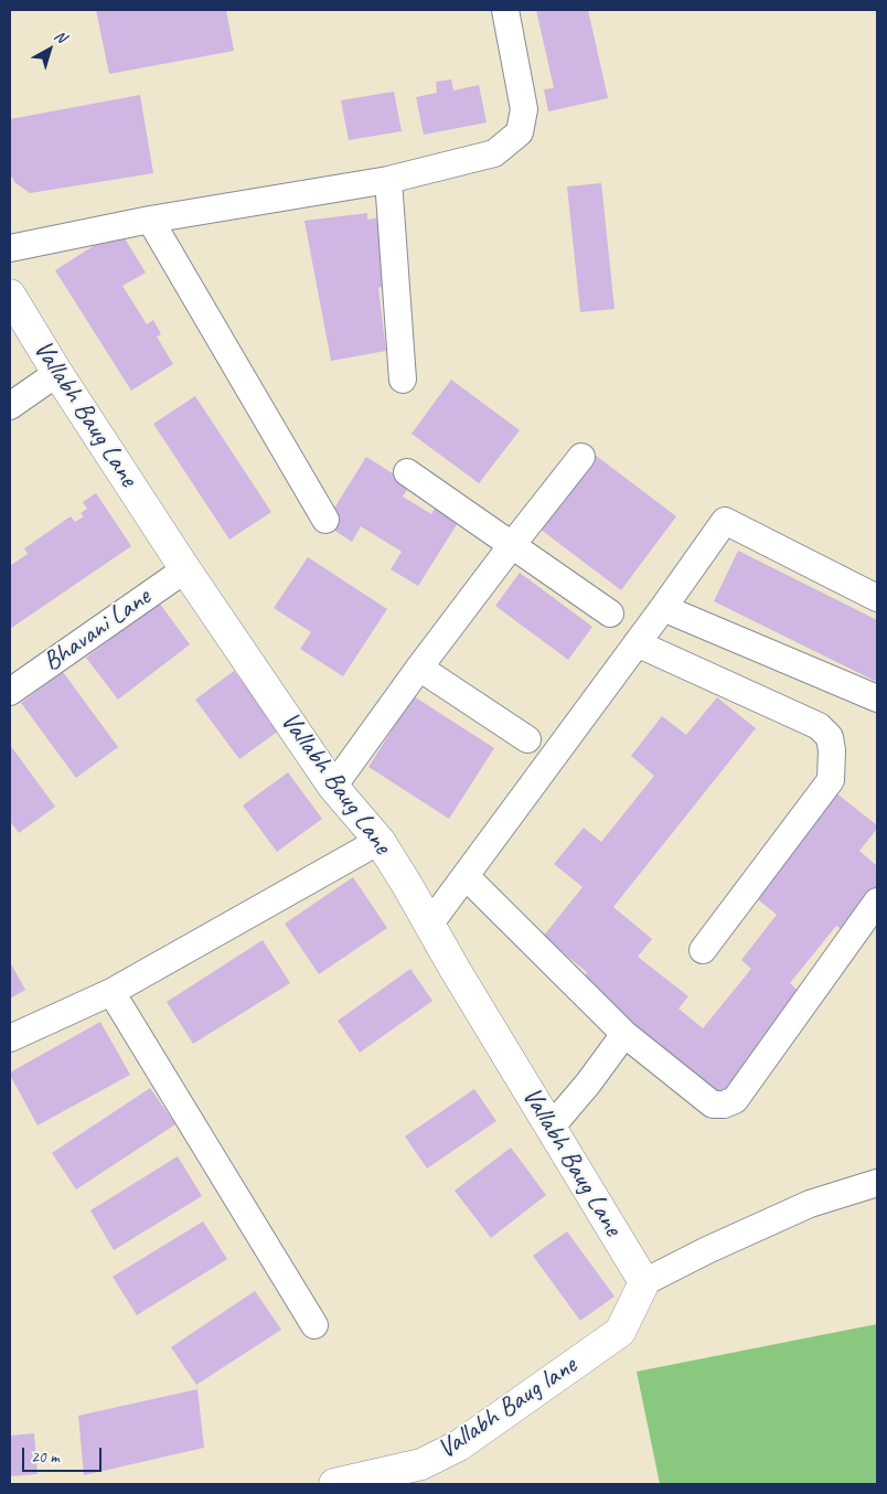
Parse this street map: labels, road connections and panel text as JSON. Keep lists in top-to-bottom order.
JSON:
{
  "streets": {
    "street": ["Vallabh Baug Lane", "Bhavani Lane", "Vallabh Baug lane"]
  },
  "crossings": [
    ["Vallabh Baug Lane", "Bhavani Lane"],
    ["Vallabh Baug Lane", "Vallabh Baug lane"]
  ],
  "scale_bar": "20 m",
  "north": "top right"
}
